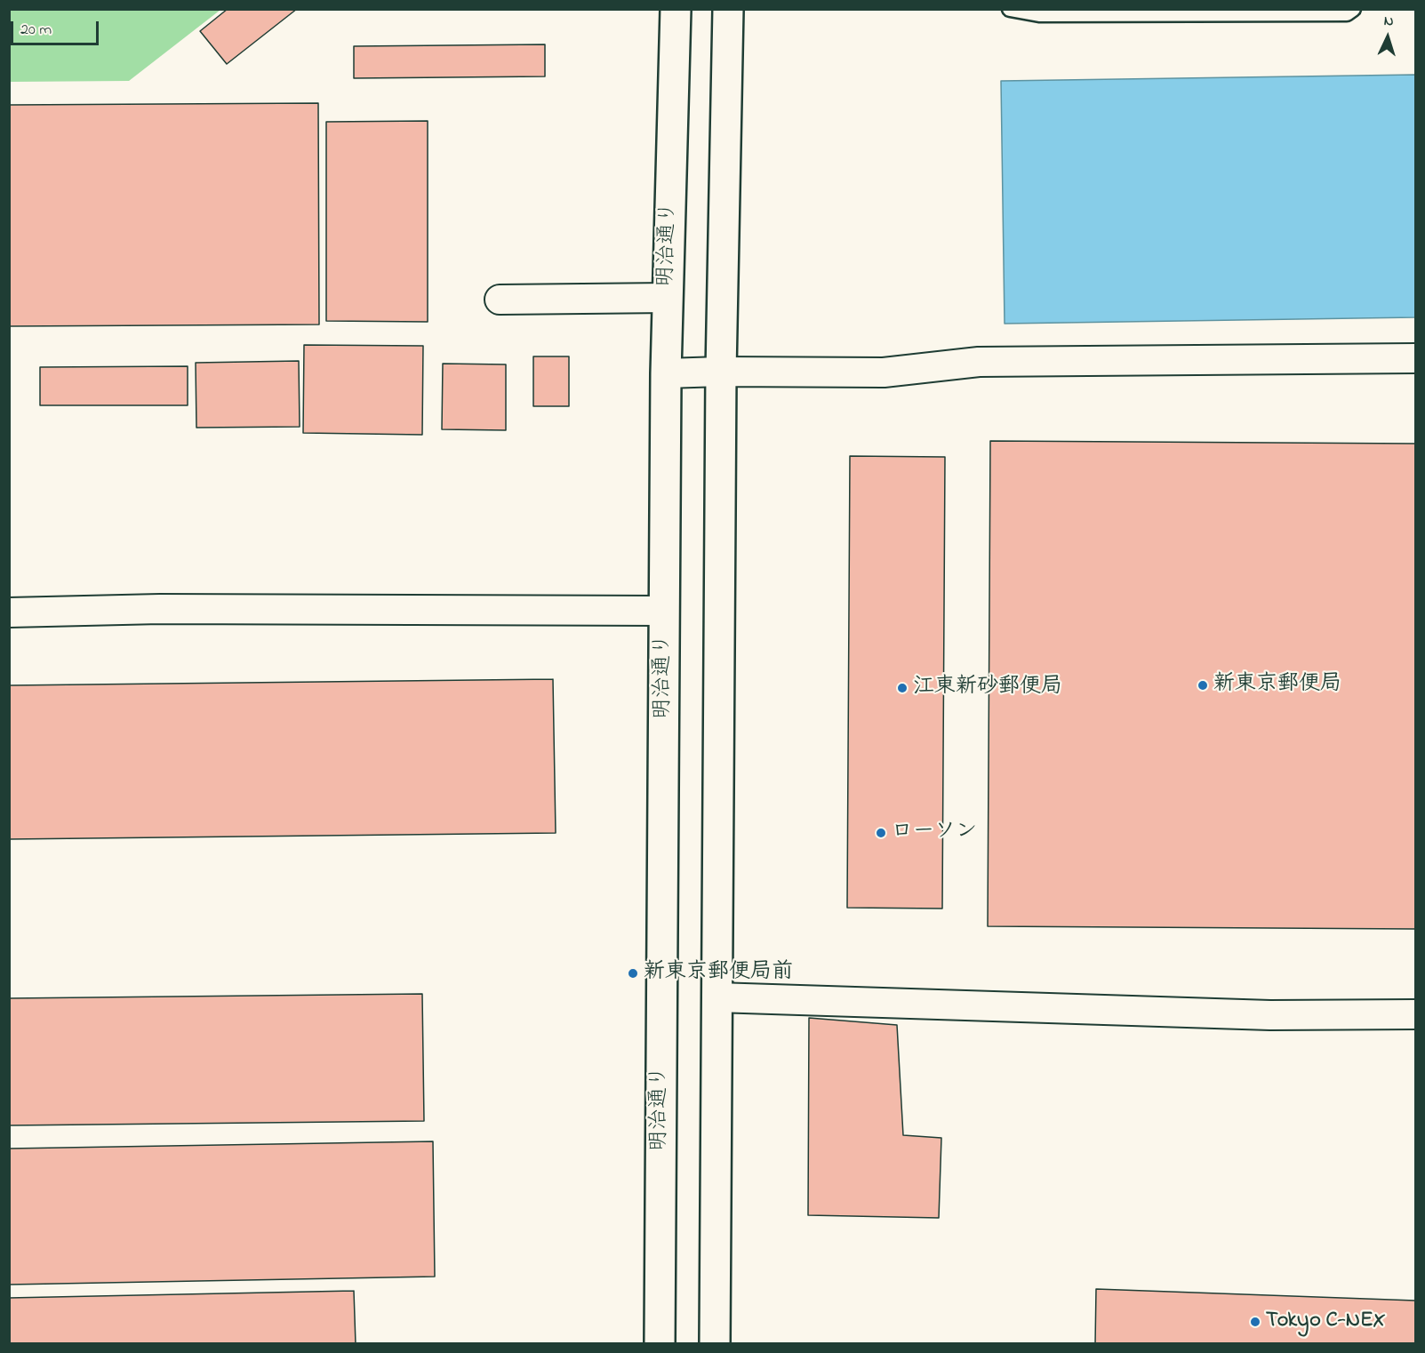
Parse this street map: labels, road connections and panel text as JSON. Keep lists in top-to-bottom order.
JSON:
{
  "streets": {
    "main road": ["明治通り"]
  },
  "places": [
    "新東京郵便局",
    "江東新砂郵便局",
    "ローソン",
    "新東京郵便局前",
    "Tokyo C-NEX"
  ],
  "scale_bar": "20 m",
  "north": "top"
}
